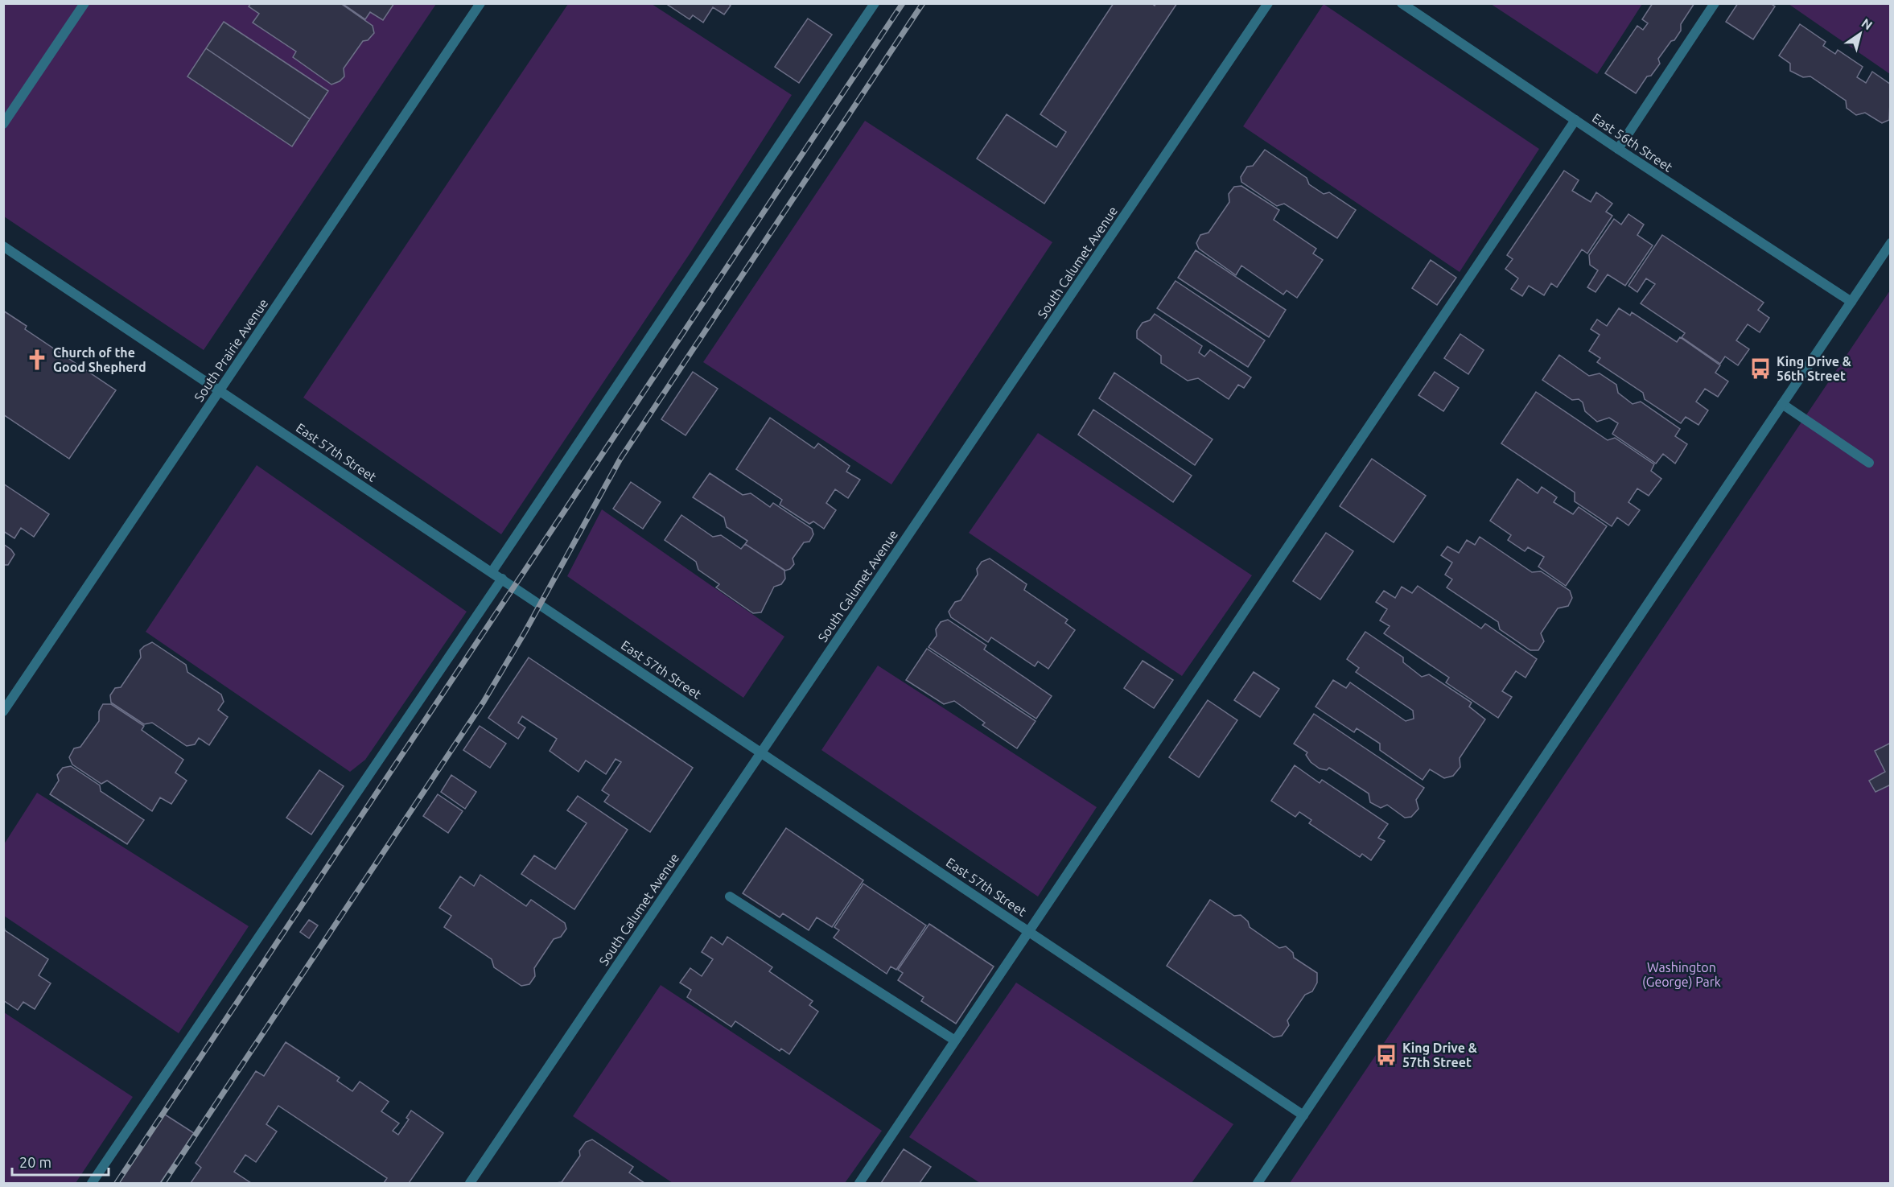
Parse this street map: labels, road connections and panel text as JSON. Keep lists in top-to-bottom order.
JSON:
{
  "streets": {
    "street": [
      "East 56th Street",
      "South Calumet Avenue",
      "South Prairie Avenue",
      "East 57th Street"
    ]
  },
  "crossings": [
    ["South Calumet Avenue", "East 57th Street"],
    ["South Prairie Avenue", "East 57th Street"]
  ],
  "parks": ["Washington (George) Park"],
  "places": {
    "church": ["Church of the Good Shepherd"],
    "bus stop": ["King Drive & 56th Street", "King Drive & 57th Street"]
  },
  "scale_bar": "20 m",
  "north": "top right"
}
